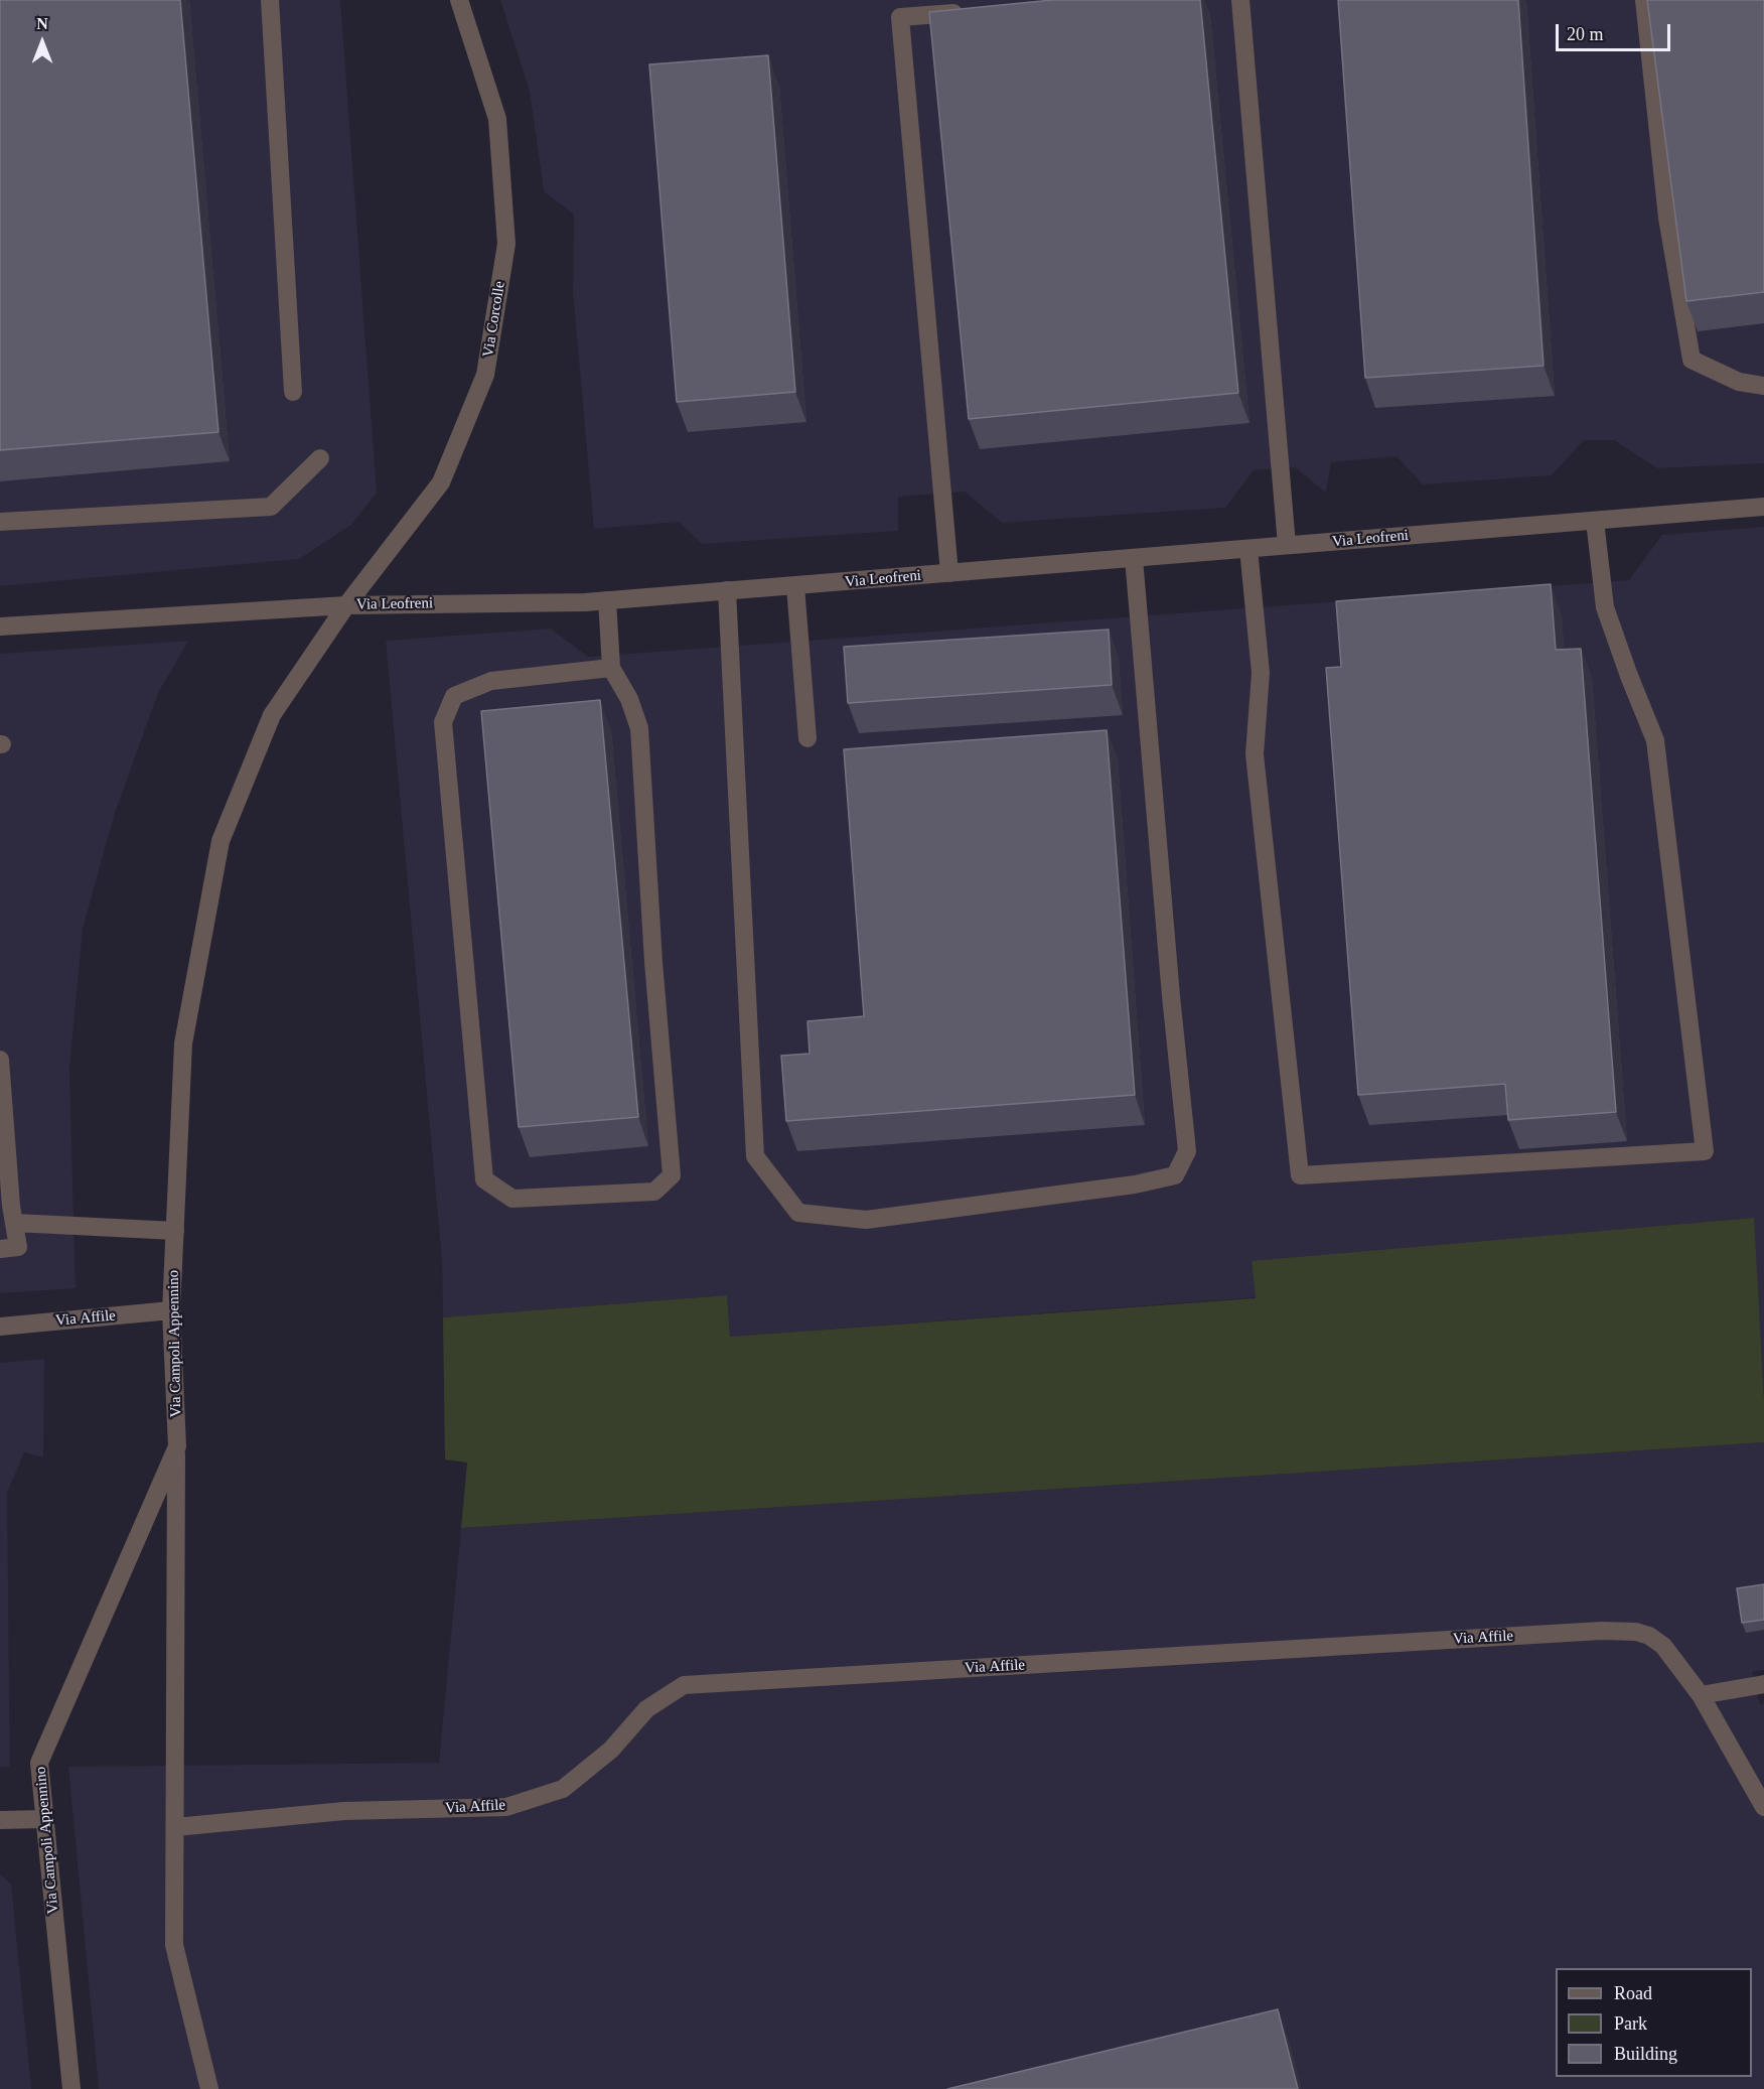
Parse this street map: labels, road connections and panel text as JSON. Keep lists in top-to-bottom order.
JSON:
{
  "streets": {
    "street": [
      "Via Corcolle",
      "Via Leofreni",
      "Via Affile",
      "Via Campoli Appennino"
    ]
  },
  "crossings": [
    ["Via Corcolle", "Via Leofreni"],
    ["Via Corcolle", "Via Campoli Appennino"],
    ["Via Leofreni", "Via Campoli Appennino"],
    ["Via Affile", "Via Campoli Appennino"]
  ],
  "legend": ["Road", "Park", "Building"],
  "scale_bar": "20 m",
  "north": "top"
}
